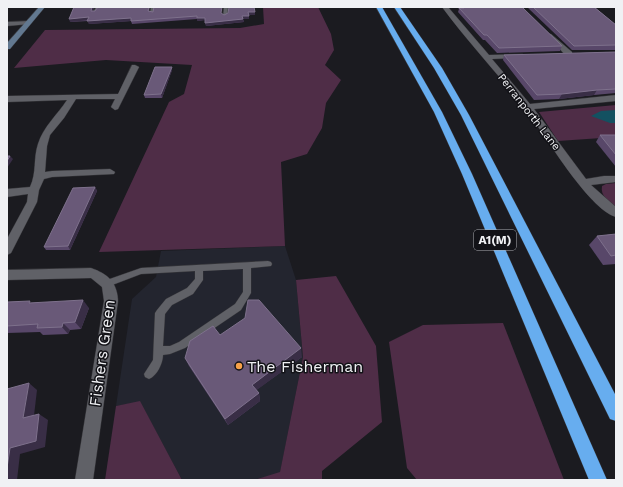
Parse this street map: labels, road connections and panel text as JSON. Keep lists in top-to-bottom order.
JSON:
{
  "streets": {
    "highway": ["A1(M)"],
    "street": ["Perranporth Lane", "Fishers Green"]
  },
  "places": ["The Fisherman"]
}
